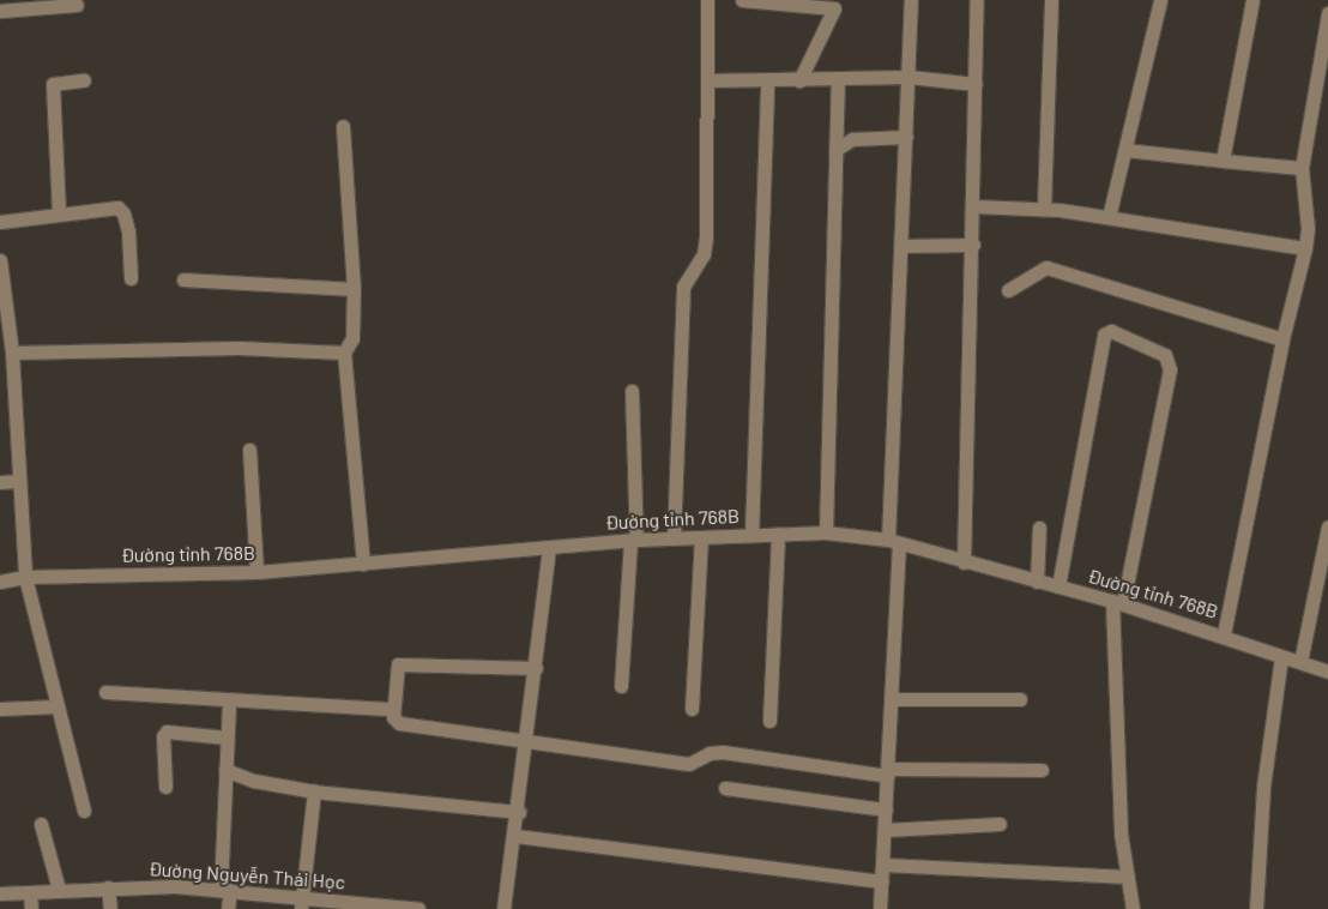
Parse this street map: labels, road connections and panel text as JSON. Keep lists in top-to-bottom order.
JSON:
{
  "streets": {
    "street": ["Đường tỉnh 768B", "Đường Nguyễn Thái Học"]
  }
}
